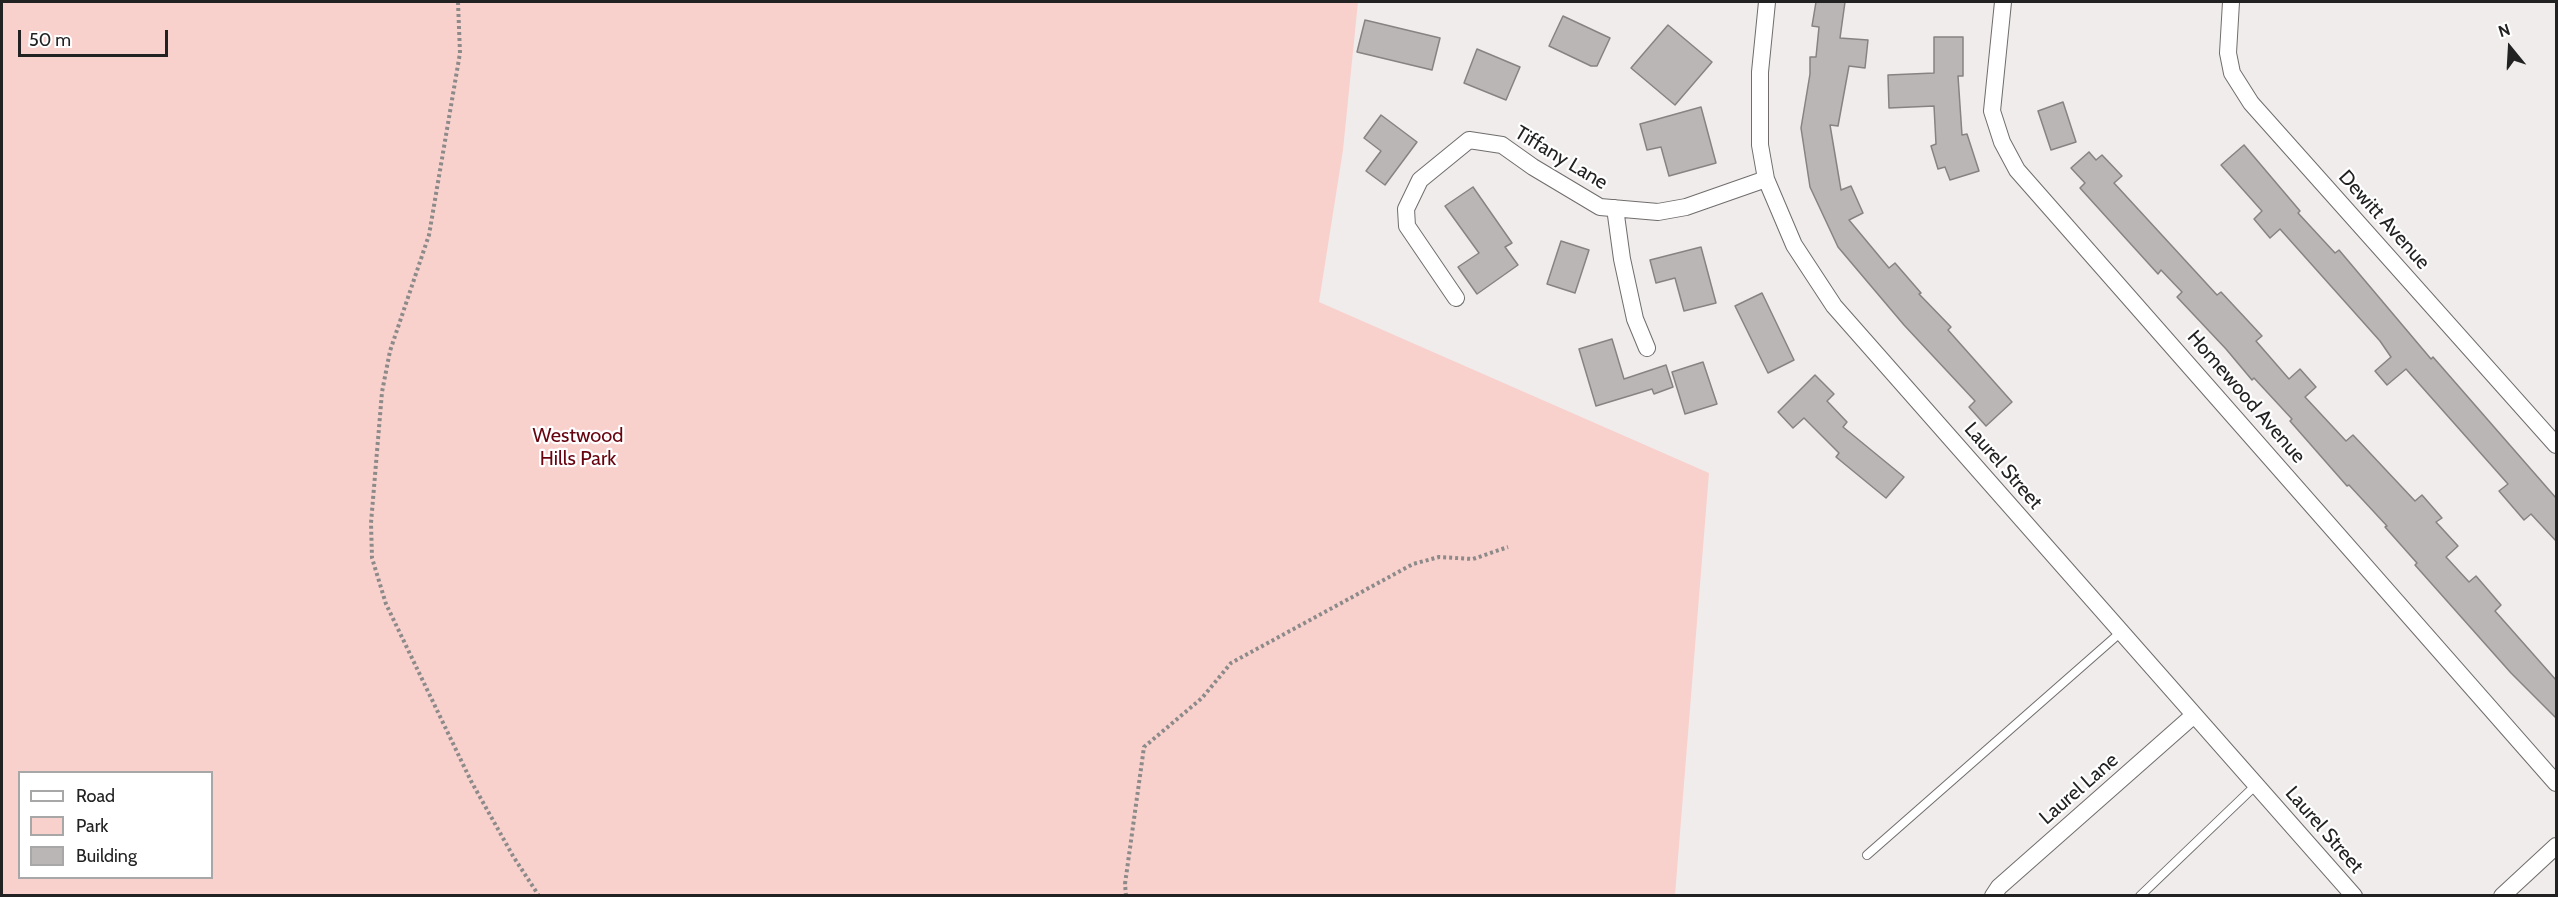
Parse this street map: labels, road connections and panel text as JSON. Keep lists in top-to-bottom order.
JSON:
{
  "streets": {
    "street": [
      "Tiffany Lane",
      "Dewitt Avenue",
      "Homewood Avenue",
      "Laurel Street",
      "Laurel Lane"
    ]
  },
  "crossings": [
    ["Tiffany Lane", "Laurel Street"],
    ["Laurel Street", "Laurel Lane"]
  ],
  "parks": ["Westwood Hills Park"],
  "legend": ["Road", "Park", "Building"],
  "scale_bar": "50 m",
  "north": "top"
}
